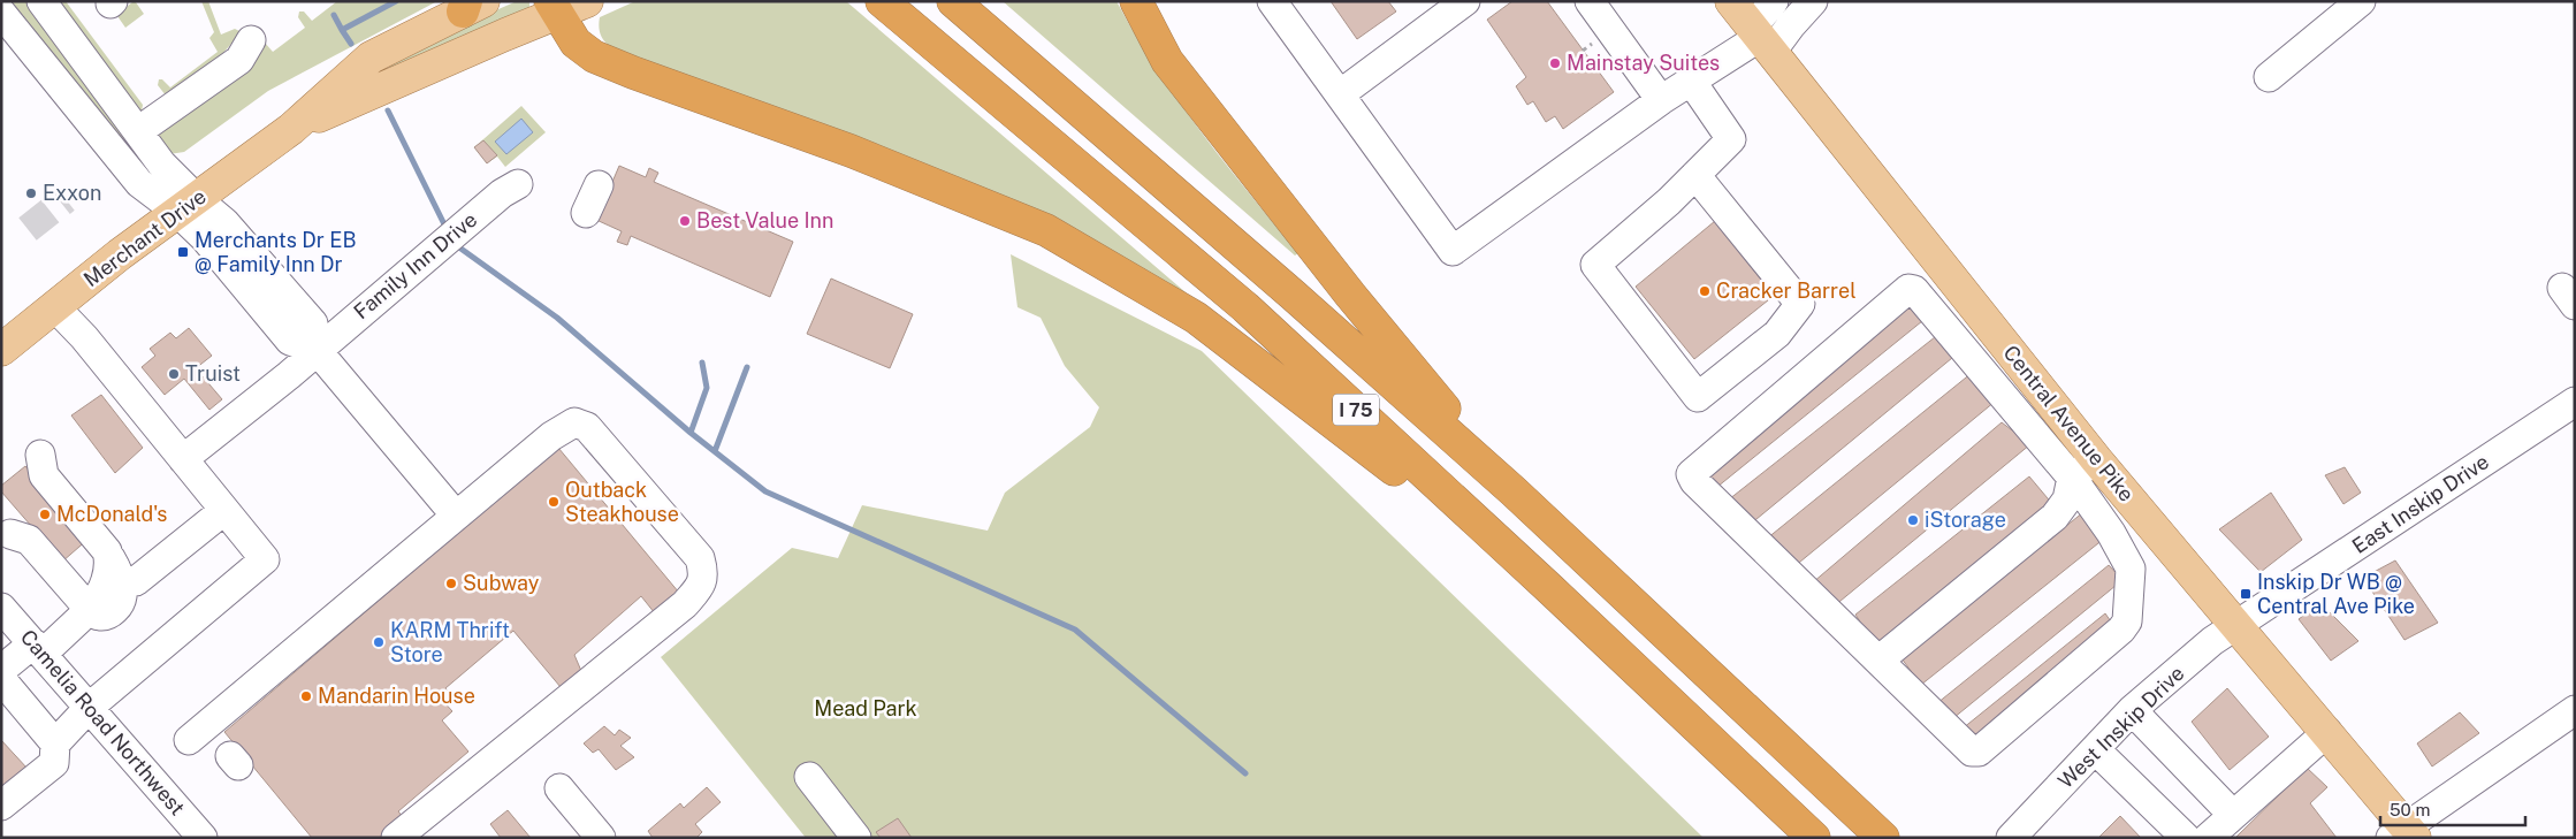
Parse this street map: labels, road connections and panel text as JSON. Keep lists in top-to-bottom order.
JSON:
{
  "streets": {
    "highway": ["I 75"],
    "main road": ["Merchant Drive", "Central Avenue Pike"],
    "street": [
      "Family Inn Drive",
      "East Inskip Drive",
      "Camelia Road Northwest",
      "West Inskip Drive"
    ]
  },
  "crossings": [
    ["Central Avenue Pike", "East Inskip Drive"],
    ["Central Avenue Pike", "West Inskip Drive"],
    ["East Inskip Drive", "West Inskip Drive"]
  ],
  "parks": ["Mead Park"],
  "places": {
    "other": [
      "Mainstay Suites",
      "Exxon",
      "Best Value Inn",
      "Cracker Barrel",
      "Truist",
      "Outback Steakhouse",
      "McDonald's",
      "iStorage",
      "Subway",
      "KARM Thrift Store",
      "Mandarin House"
    ],
    "transit": ["Merchants Dr EB @ Family Inn Dr", "Inskip Dr WB @ Central Ave Pike"]
  },
  "scale_bar": "50 m"
}
